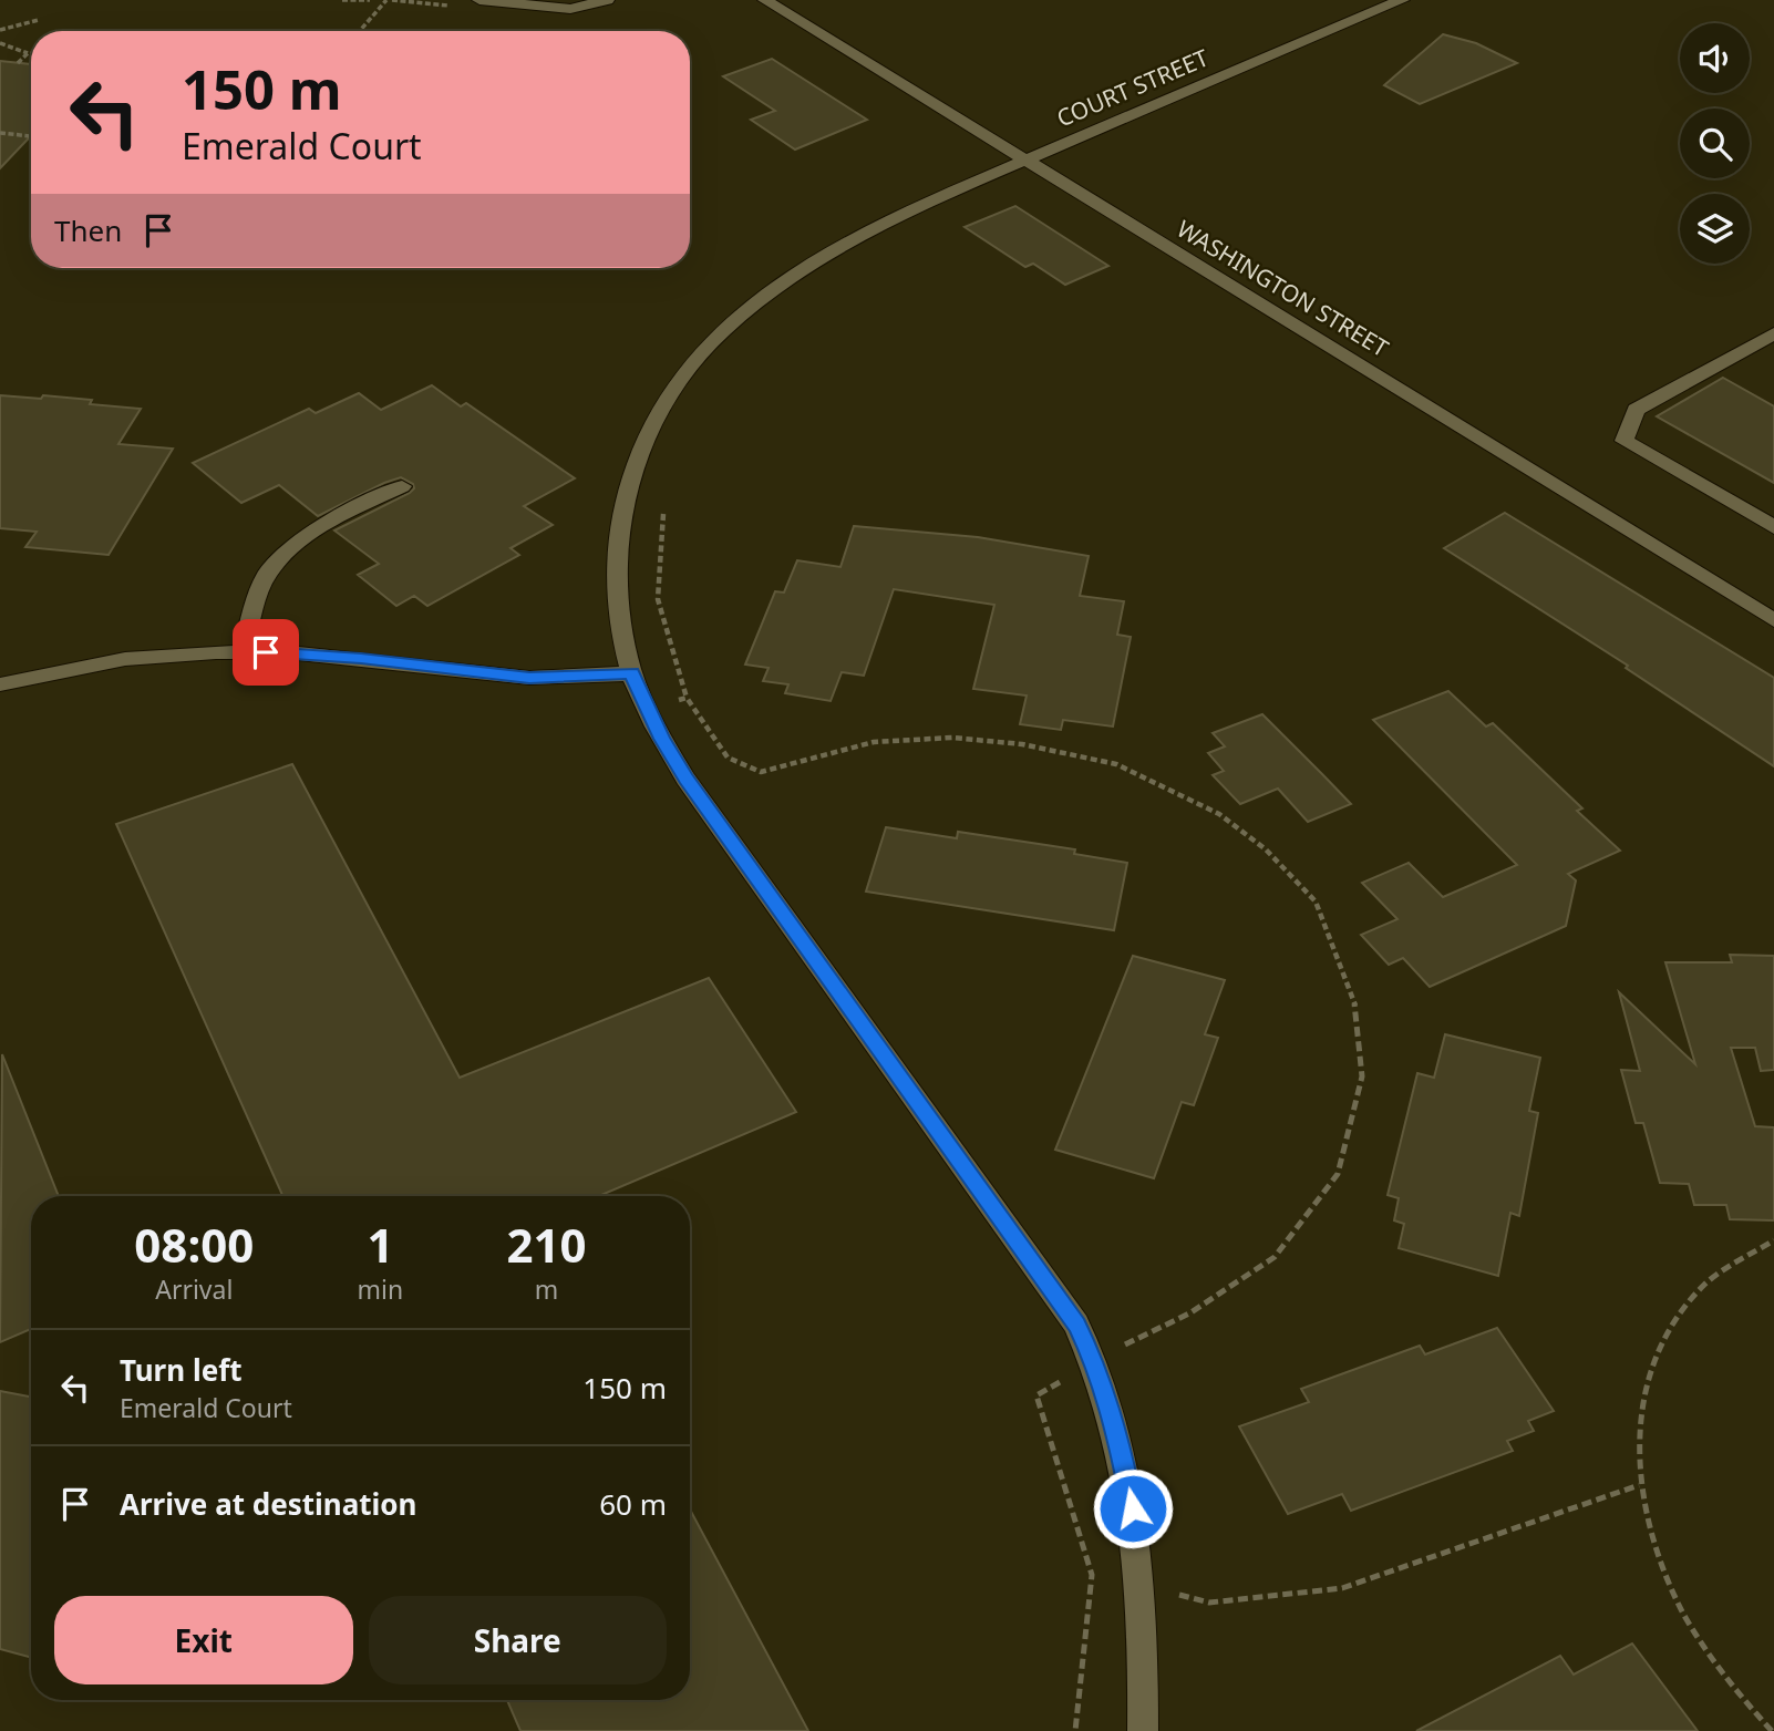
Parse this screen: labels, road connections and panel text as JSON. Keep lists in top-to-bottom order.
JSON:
{
  "streets": {
    "street": ["COURT STREET", "WASHINGTON STREET"]
  },
  "crossings": [
    ["COURT STREET", "WASHINGTON STREET"]
  ],
  "page": {
    "turn": ["150 m", "Emerald Court"],
    "then": "Then",
    "eta": [
      "08:00",
      "Arrival",
      "1",
      "min",
      "210",
      "m"
    ],
    "list": [
      {
        "name": "Turn left",
        "note": "Emerald Court",
        "value": "150 m"
      },
      {
        "name": "Arrive at destination",
        "value": "60 m"
      }
    ],
    "buttons": ["Exit", "Share"]
  }
}
